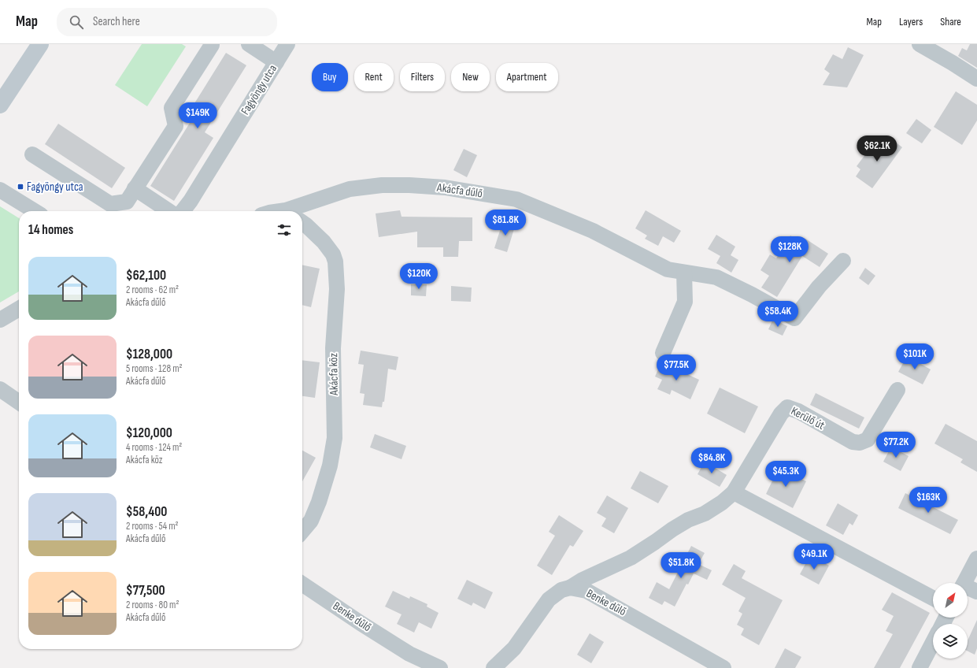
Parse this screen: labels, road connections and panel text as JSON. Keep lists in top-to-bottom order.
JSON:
{
  "streets": {
    "street": [
      "Fagyöngy utca",
      "Akácfa dűlő",
      "Akácfa köz",
      "Kerülő út",
      "Benke dűlő"
    ]
  },
  "crossings": [
    ["Kerülő út", "Benke dűlő"]
  ],
  "places": {
    "transit": ["Fagyöngy utca"]
  },
  "north": "top right",
  "page": {
    "header": "Map",
    "search": "Search here",
    "nav": ["Map", "Layers", "Share"],
    "chip": [
      "Buy",
      "Rent",
      "Filters",
      "New",
      "Apartment"
    ],
    "price": [
      "$149K",
      "$62.1K",
      "$81.8K",
      "$128K",
      "$120K",
      "$58.4K",
      "$101K",
      "$77.5K",
      "$77.2K",
      "$84.8K",
      "$45.3K",
      "$163K",
      "$49.1K",
      "$51.8K"
    ],
    "heading": "14 homes",
    "list": [
      {
        "name": "$62,100",
        "note": "2 rooms · 62 m² · Akácfa dűlő"
      },
      {
        "name": "$128,000",
        "note": "5 rooms · 128 m² · Akácfa dűlő"
      },
      {
        "name": "$120,000",
        "note": "4 rooms · 124 m² · Akácfa köz"
      },
      {
        "name": "$58,400",
        "note": "2 rooms · 54 m² · Akácfa dűlő"
      },
      {
        "name": "$77,500",
        "note": "2 rooms · 80 m² · Akácfa dűlő"
      }
    ]
  }
}
